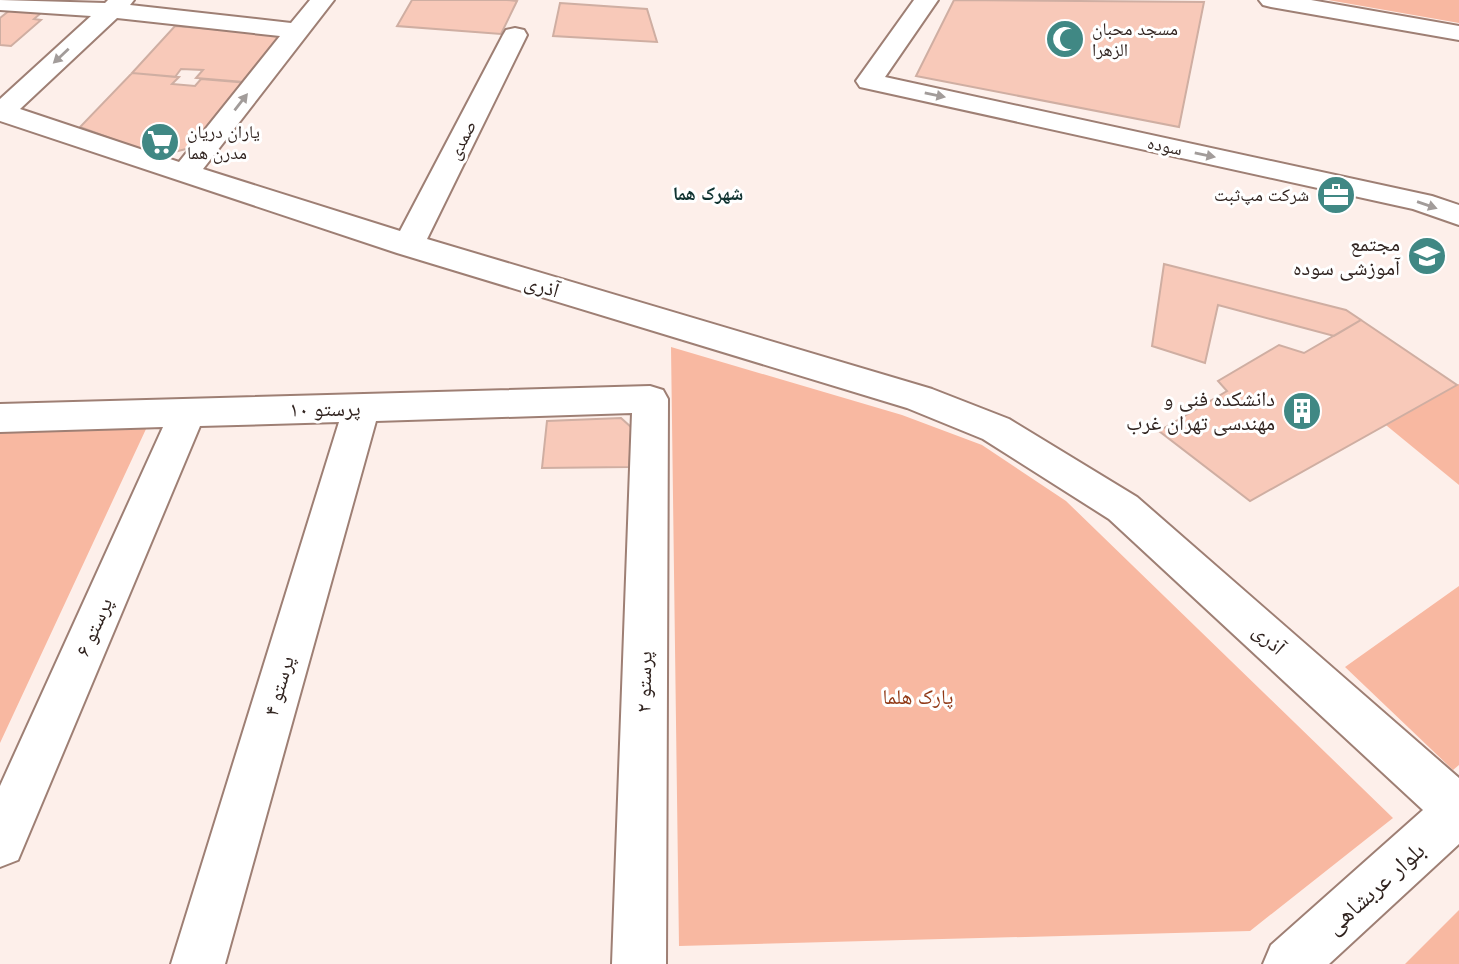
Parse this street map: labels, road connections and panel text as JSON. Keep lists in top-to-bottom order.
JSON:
{
  "streets": {
    "street": [
      "صمدی",
      "سوده",
      "آذری",
      "پرستو ۱۰",
      "پرستو ۶",
      "پرستو ۲",
      "پرستو ۴",
      "بلوار عربشاهی"
    ]
  },
  "crossings": [
    ["صمدی", "آذری"],
    ["آذری", "بلوار عربشاهی"],
    ["پرستو ۱۰", "پرستو ۶"],
    ["پرستو ۱۰", "پرستو ۲"],
    ["پرستو ۱۰", "پرستو ۴"]
  ],
  "one_way": ["سوده"],
  "districts": ["شهرک هما"],
  "parks": ["پارک هلما"],
  "places": {
    "mosque": ["مسجد محبان الزهرا"],
    "supermarket": ["یاران دریان مدرن هما"],
    "office": ["شرکت مپ‌ثبت"],
    "school or university": ["مجتمع آموزشی سوده"],
    "building": ["دانشکده فنی و مهندسی تهران غرب"]
  }
}
